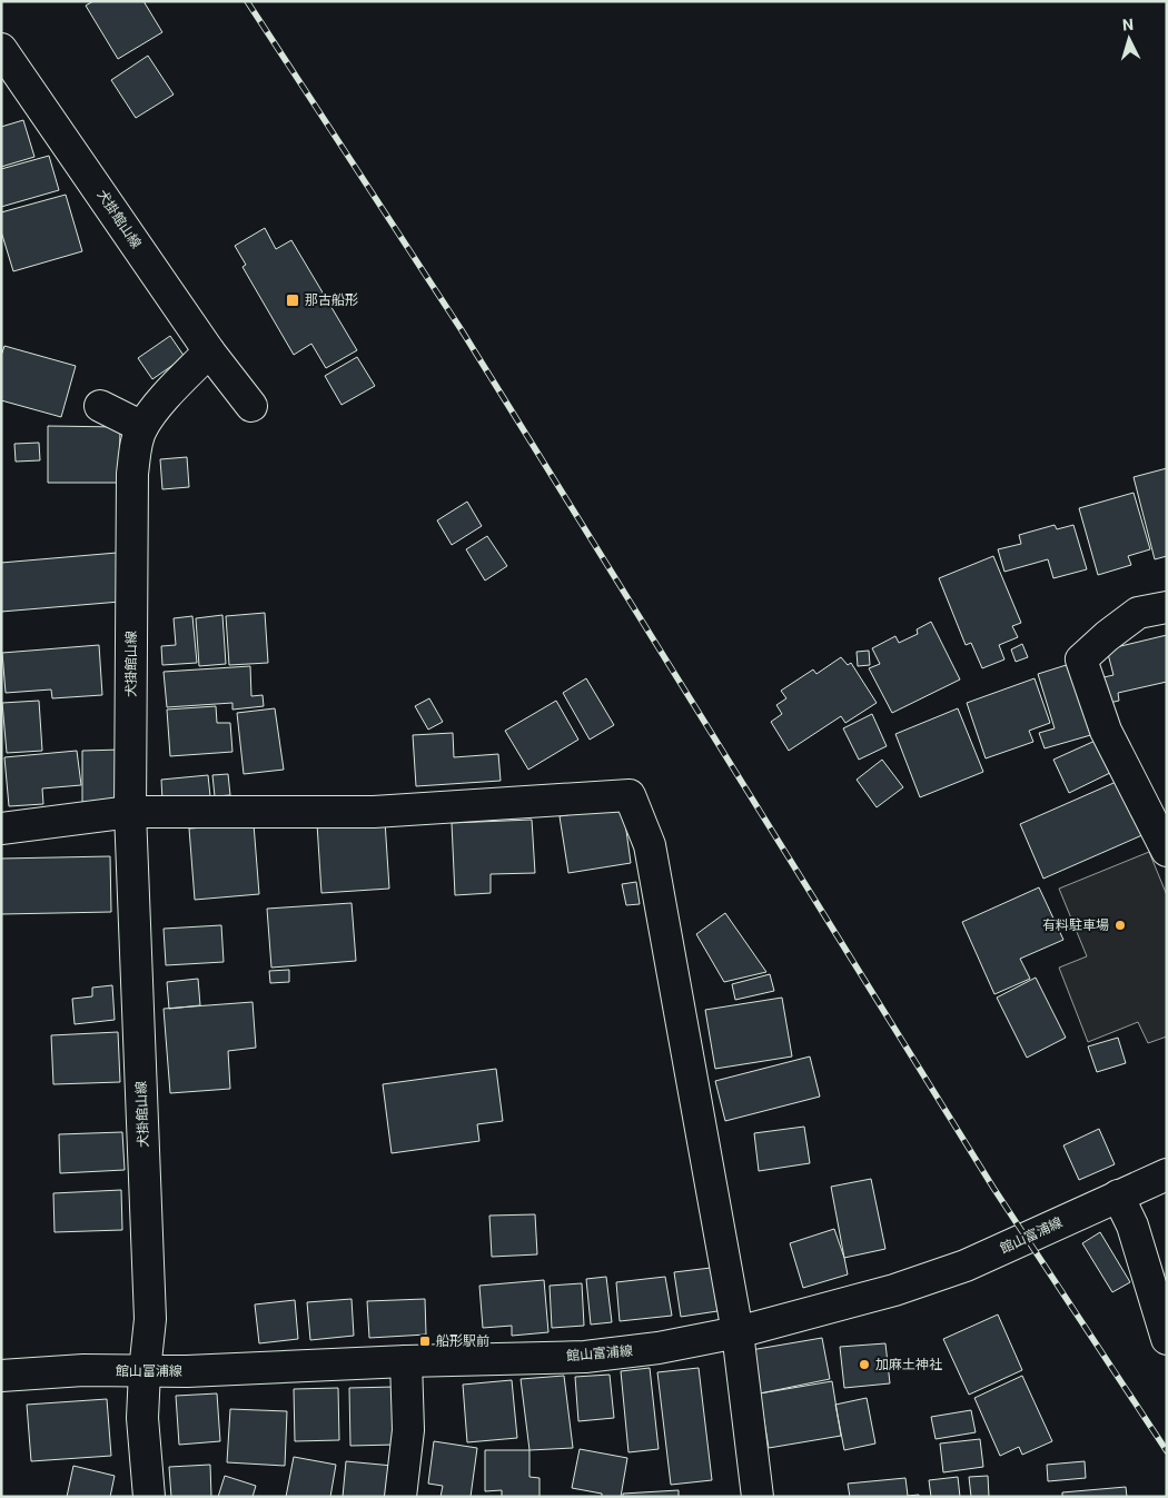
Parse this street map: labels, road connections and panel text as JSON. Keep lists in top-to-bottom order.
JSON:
{
  "streets": {
    "main road": ["犬掛館山線", "館山富浦線"]
  },
  "crossings": [
    ["犬掛館山線", "館山富浦線"]
  ],
  "places": {
    "transit": ["那古船形", "船形駅前"],
    "other": ["有料駐車場", "加麻土神社"]
  },
  "north": "top"
}
